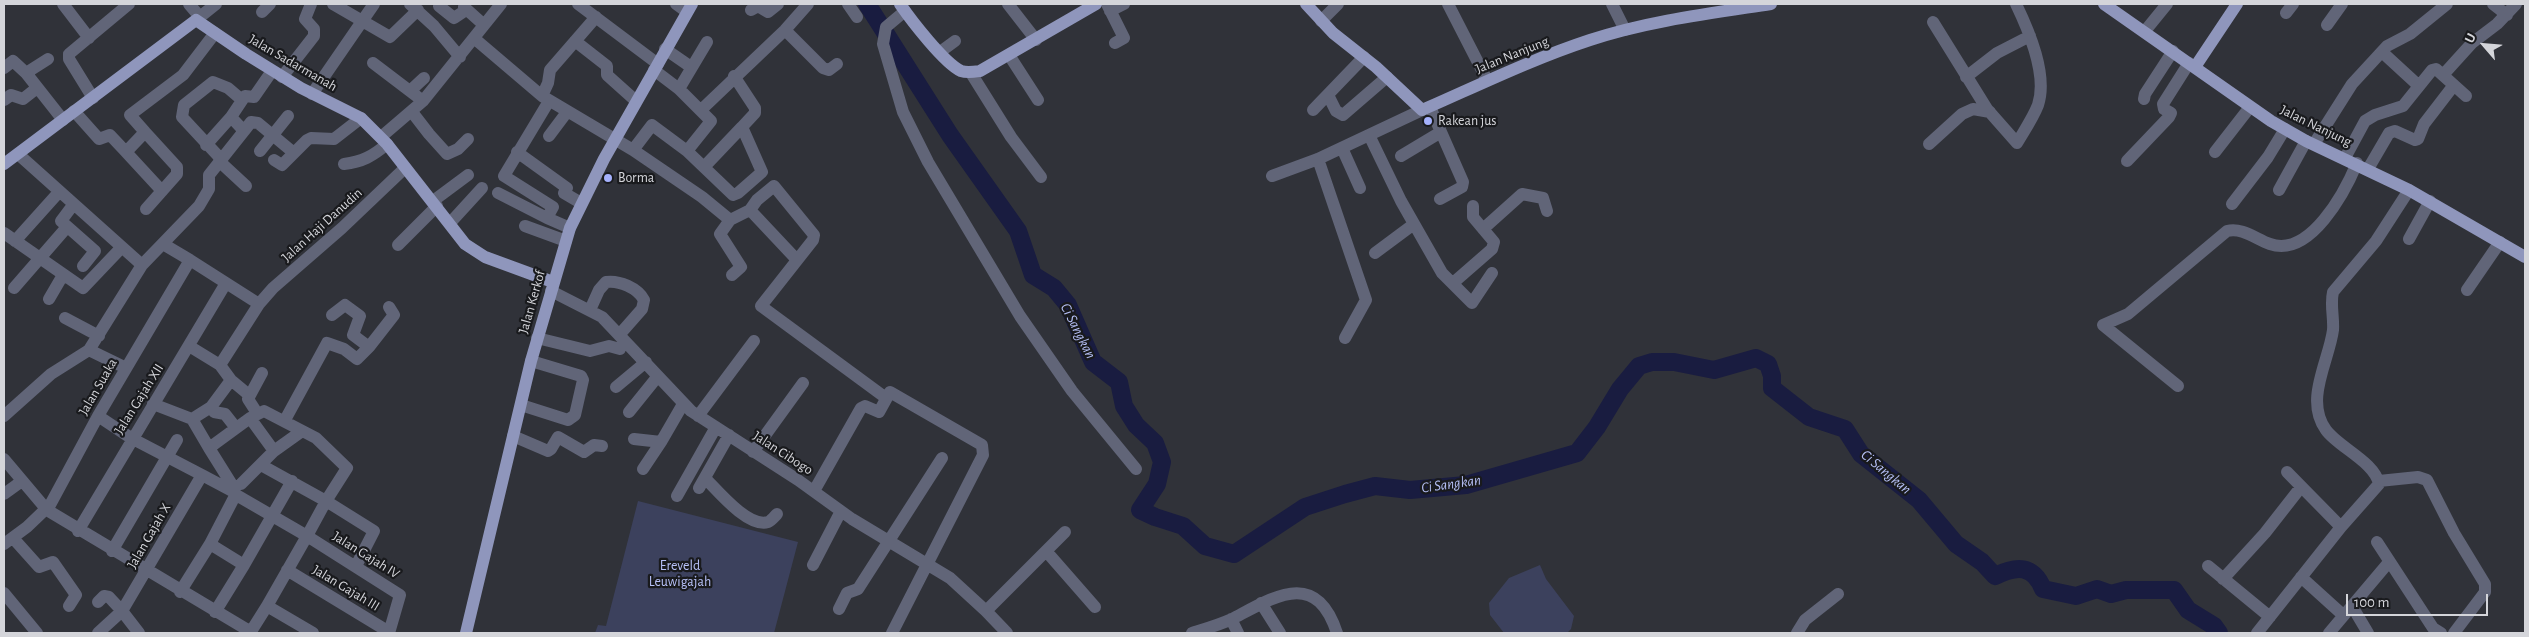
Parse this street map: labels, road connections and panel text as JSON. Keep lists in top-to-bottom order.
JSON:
{
  "streets": {
    "main road": ["Jalan Nanjung", "Jalan Sadarmanah", "Jalan Kerkof"],
    "street": [
      "Jalan Haji Danudin",
      "Jalan Suaka",
      "Jalan Gajah XII",
      "Jalan Cibogo",
      "Jalan Gajah X",
      "Jalan Gajah IV",
      "Jalan Gajah III"
    ]
  },
  "crossings": [
    ["Jalan Sadarmanah", "Jalan Haji Danudin"],
    ["Jalan Sadarmanah", "Jalan Kerkof"],
    ["Jalan Sadarmanah", "Jalan Cibogo"],
    ["Jalan Kerkof", "Jalan Cibogo"],
    ["Jalan Gajah IV", "Jalan Gajah III"]
  ],
  "water": ["Ci Sangkan"],
  "parks": ["Ereveld Leuwigajah"],
  "places": ["Rakean jus", "Borma"],
  "scale_bar": "100 m",
  "north": "top left"
}
